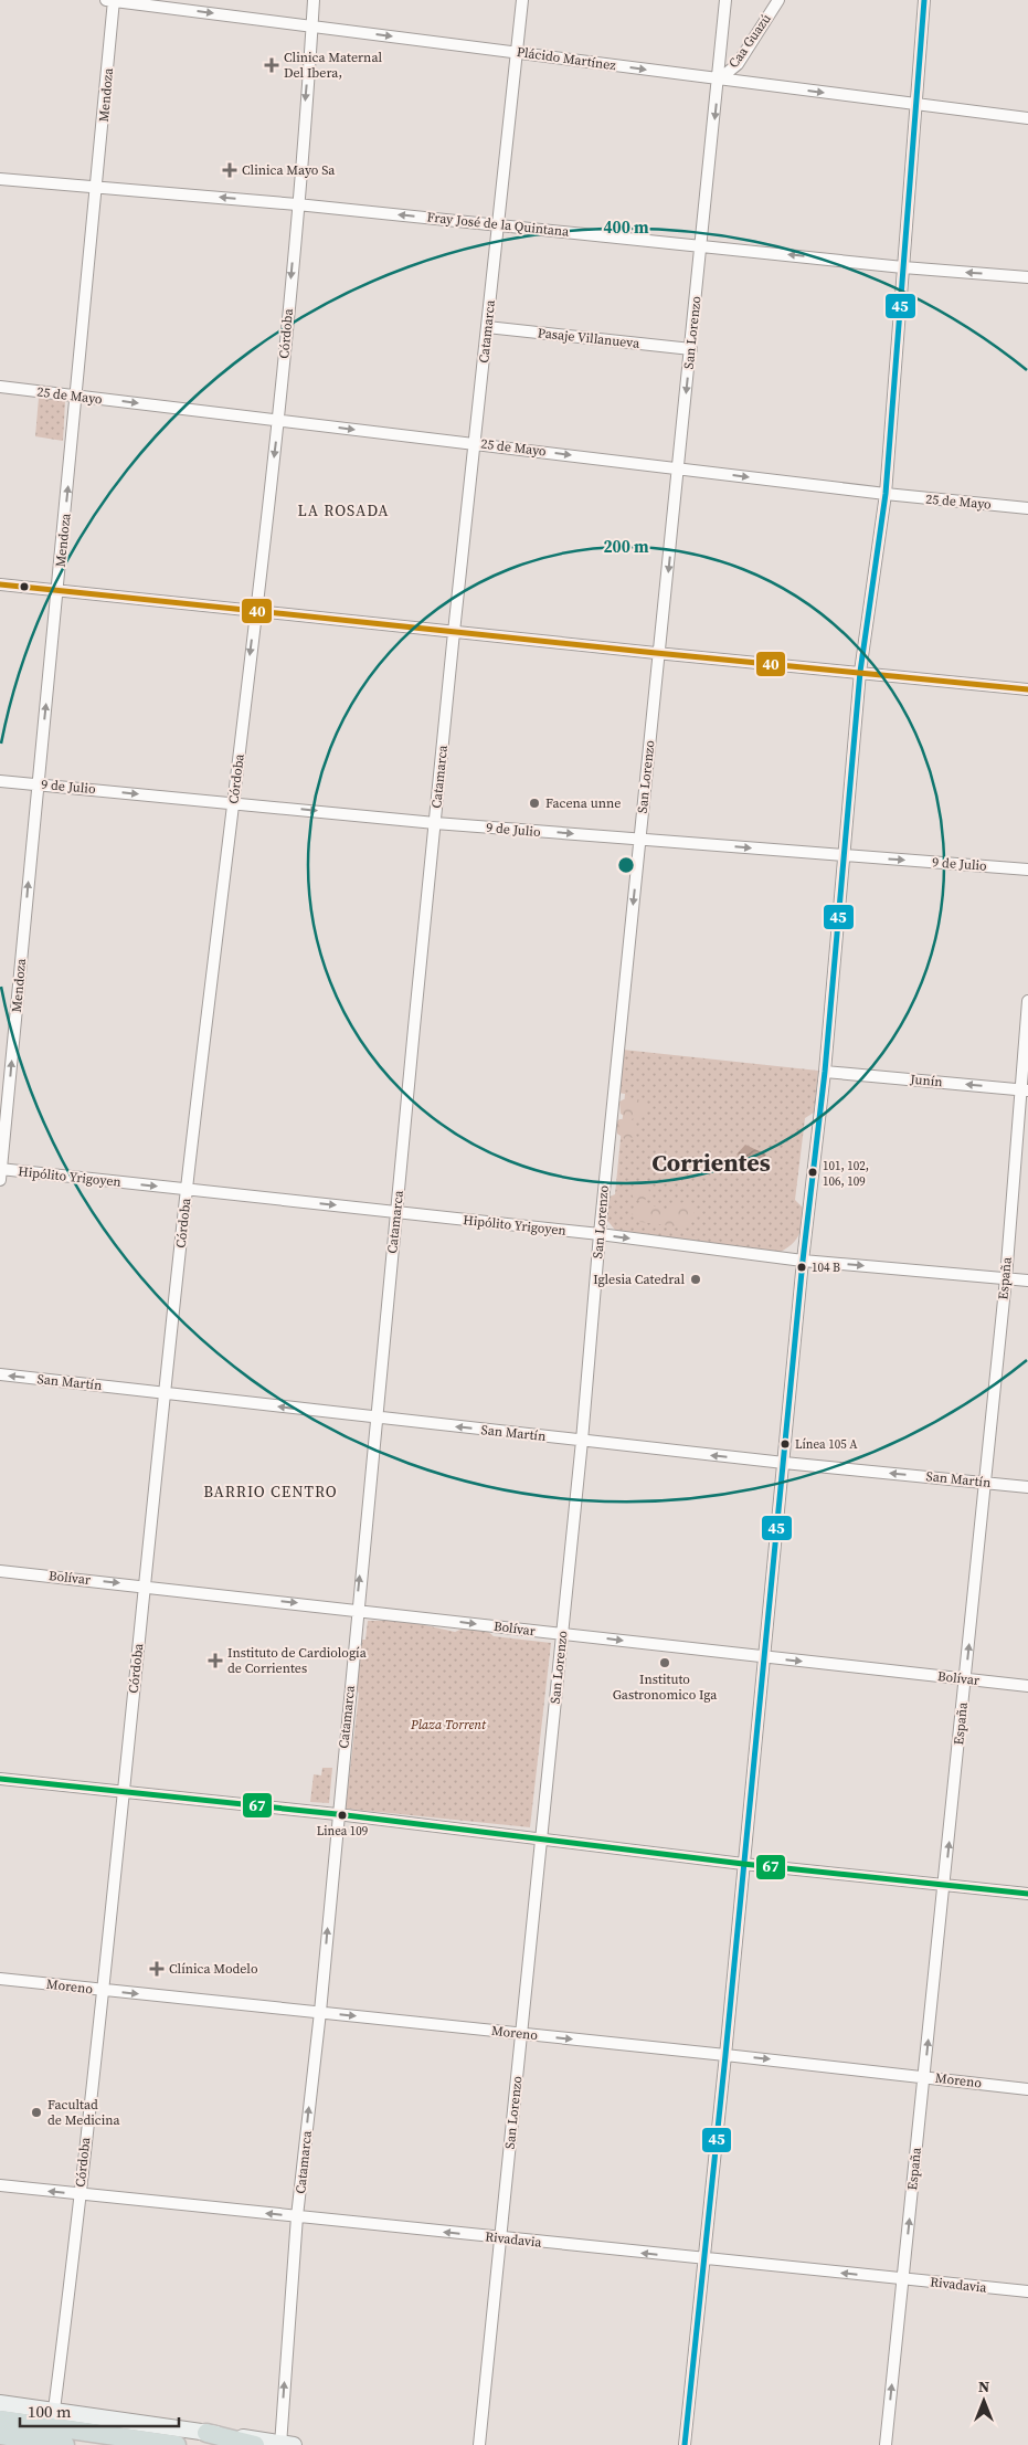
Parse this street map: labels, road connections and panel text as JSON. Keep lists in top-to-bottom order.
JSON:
{
  "streets": {
    "street": [
      "Caa Guazú",
      "Plácido Martínez",
      "Mendoza",
      "Fray José de la Quintana",
      "Catamarca",
      "San Lorenzo",
      "Córdoba",
      "Pasaje Villanueva",
      "25 de Mayo",
      "9 de Julio",
      "Junín",
      "Hipólito Yrigoyen",
      "España",
      "San Martín",
      "Bolívar",
      "Moreno",
      "Rivadavia"
    ]
  },
  "crossings": [
    ["Caa Guazú", "Plácido Martínez"],
    ["Caa Guazú", "San Lorenzo"],
    ["Plácido Martínez", "Mendoza"],
    ["Plácido Martínez", "Catamarca"],
    ["Plácido Martínez", "San Lorenzo"],
    ["Plácido Martínez", "Córdoba"],
    ["Mendoza", "Fray José de la Quintana"],
    ["Mendoza", "25 de Mayo"],
    ["Mendoza", "9 de Julio"],
    ["Mendoza", "Hipólito Yrigoyen"],
    ["Fray José de la Quintana", "Catamarca"],
    ["Fray José de la Quintana", "San Lorenzo"],
    ["Fray José de la Quintana", "Córdoba"],
    ["Catamarca", "Pasaje Villanueva"],
    ["Catamarca", "25 de Mayo"],
    ["Catamarca", "9 de Julio"],
    ["Catamarca", "Hipólito Yrigoyen"],
    ["Catamarca", "San Martín"],
    ["Catamarca", "Bolívar"],
    ["Catamarca", "Moreno"],
    ["Catamarca", "Rivadavia"],
    ["San Lorenzo", "Pasaje Villanueva"],
    ["San Lorenzo", "25 de Mayo"],
    ["San Lorenzo", "9 de Julio"],
    ["San Lorenzo", "Hipólito Yrigoyen"],
    ["San Lorenzo", "San Martín"],
    ["San Lorenzo", "Bolívar"],
    ["San Lorenzo", "Moreno"],
    ["San Lorenzo", "Rivadavia"],
    ["Córdoba", "25 de Mayo"],
    ["Córdoba", "9 de Julio"],
    ["Córdoba", "Hipólito Yrigoyen"],
    ["Córdoba", "San Martín"],
    ["Córdoba", "Bolívar"],
    ["Córdoba", "Moreno"],
    ["Córdoba", "Rivadavia"],
    ["Junín", "España"],
    ["Hipólito Yrigoyen", "España"],
    ["España", "San Martín"],
    ["España", "Bolívar"],
    ["España", "Moreno"],
    ["España", "Rivadavia"]
  ],
  "one_way": [
    "Plácido Martínez",
    "Mendoza",
    "Fray José de la Quintana",
    "San Lorenzo",
    "25 de Mayo",
    "9 de Julio",
    "Junín",
    "Hipólito Yrigoyen",
    "España",
    "San Martín",
    "Bolívar",
    "Moreno",
    "Rivadavia"
  ],
  "districts": ["LA ROSADA", "Corrientes", "BARRIO CENTRO"],
  "parks": ["Plaza Torrent"],
  "places": {
    "health": [
      "Clinica Maternal Del Ibera,",
      "Clinica Mayo Sa",
      "Instituto de Cardiología de Corrientes",
      "Clínica Modelo"
    ],
    "other": [
      "Facena unne",
      "101, 102, 106, 109",
      "104 B",
      "Iglesia Catedral",
      "Línea 105 A",
      "Instituto Gastronomico Iga",
      "Linea 109",
      "Facultad de Medicina"
    ]
  },
  "lines": ["transit line 45", "transit line 40", "transit line 67"],
  "scale_bar": "100 m",
  "north": "top",
  "rings": ["400 m", "200 m"]
}
